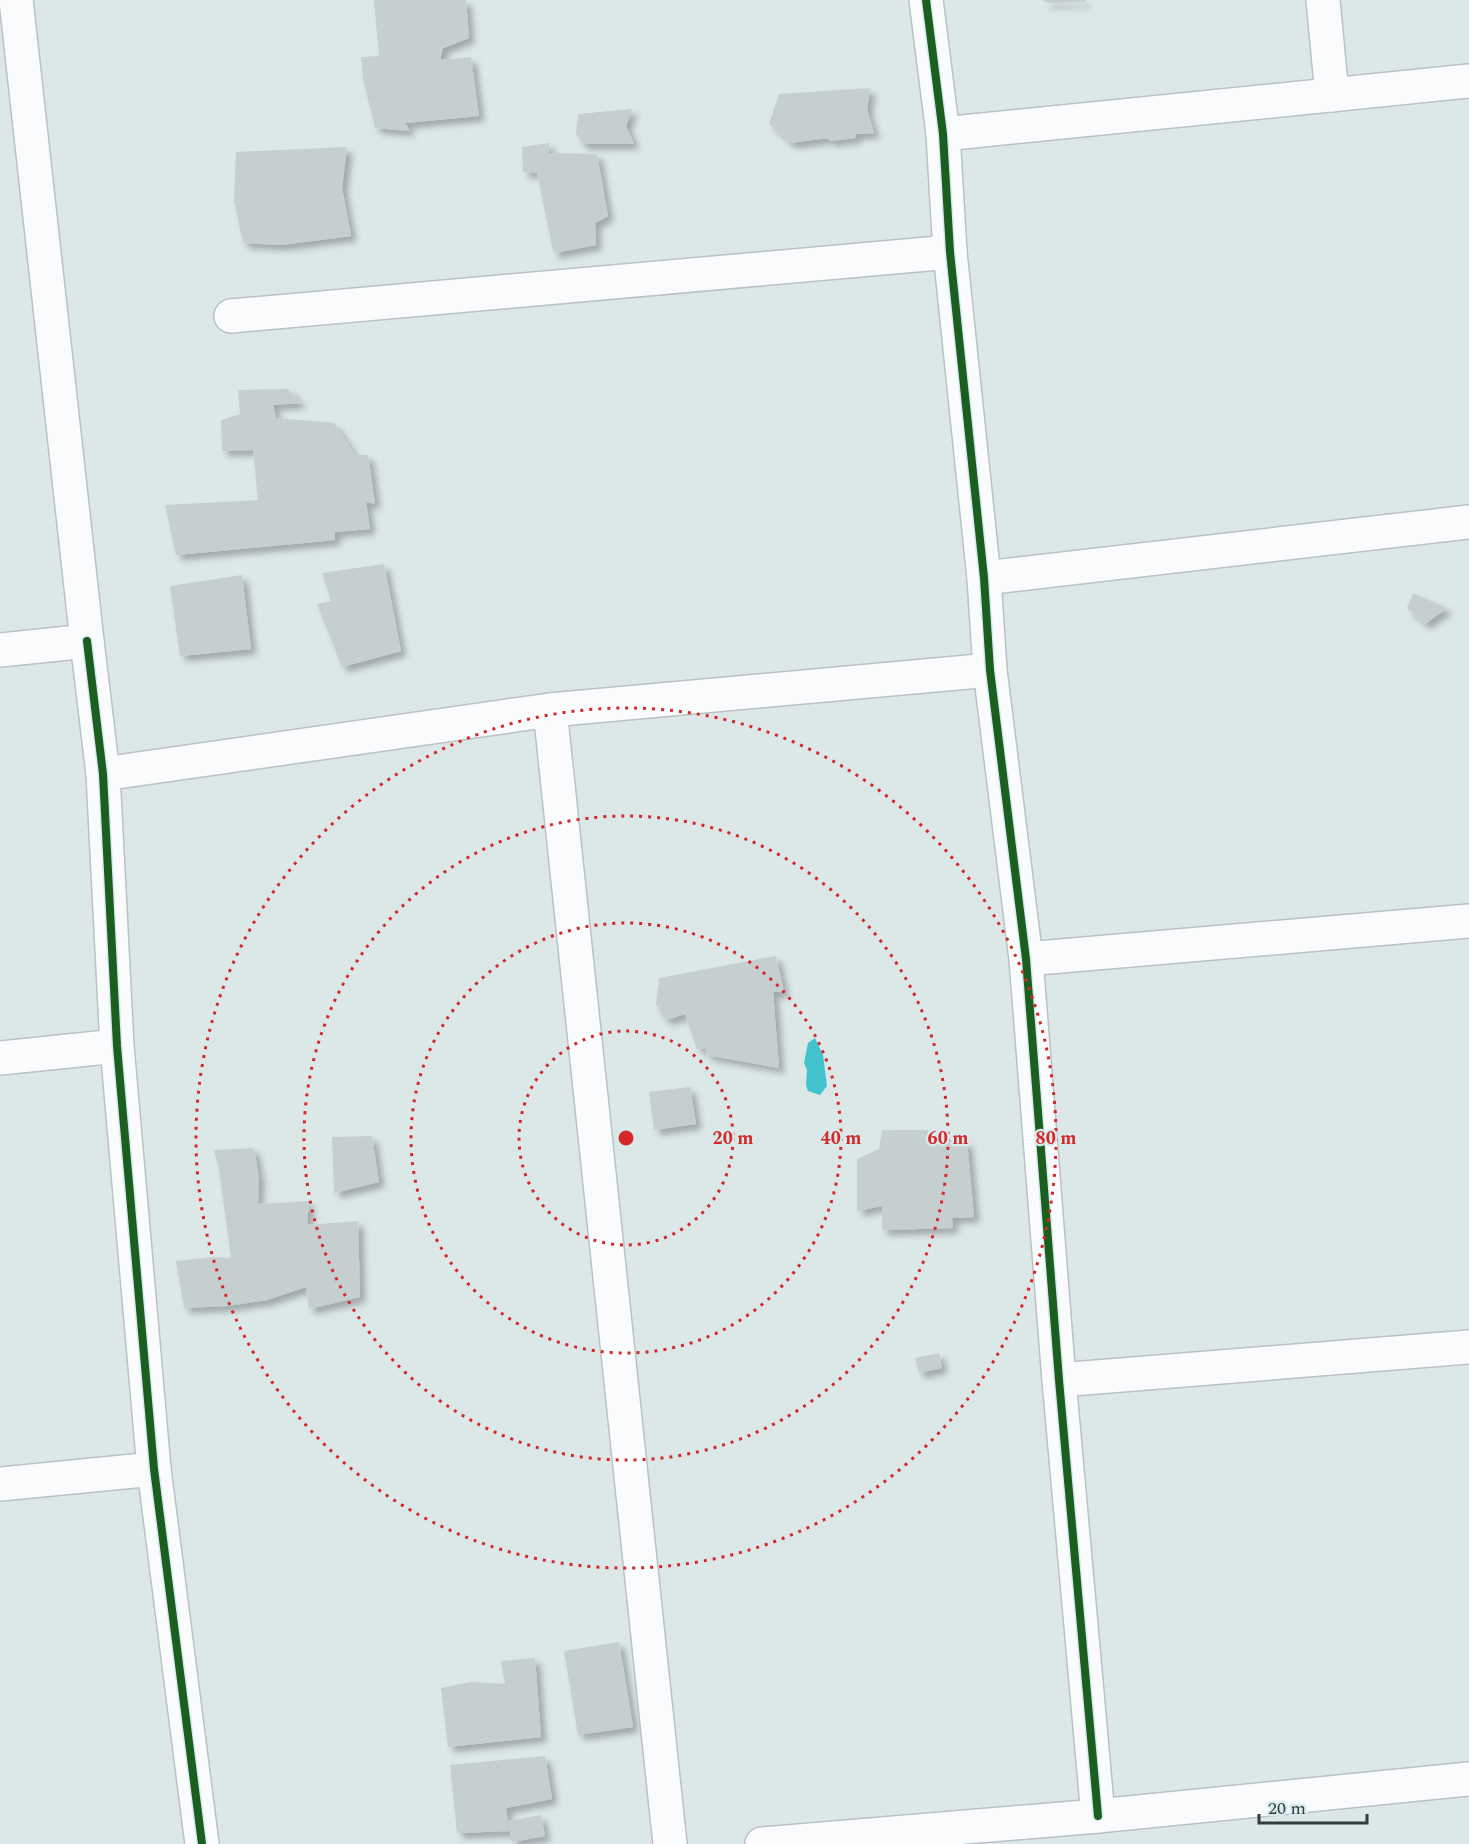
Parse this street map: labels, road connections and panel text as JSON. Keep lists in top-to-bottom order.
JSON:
{
  "scale_bar": "20 m",
  "rings": [
    "20 m",
    "40 m",
    "60 m",
    "80 m"
  ]
}
